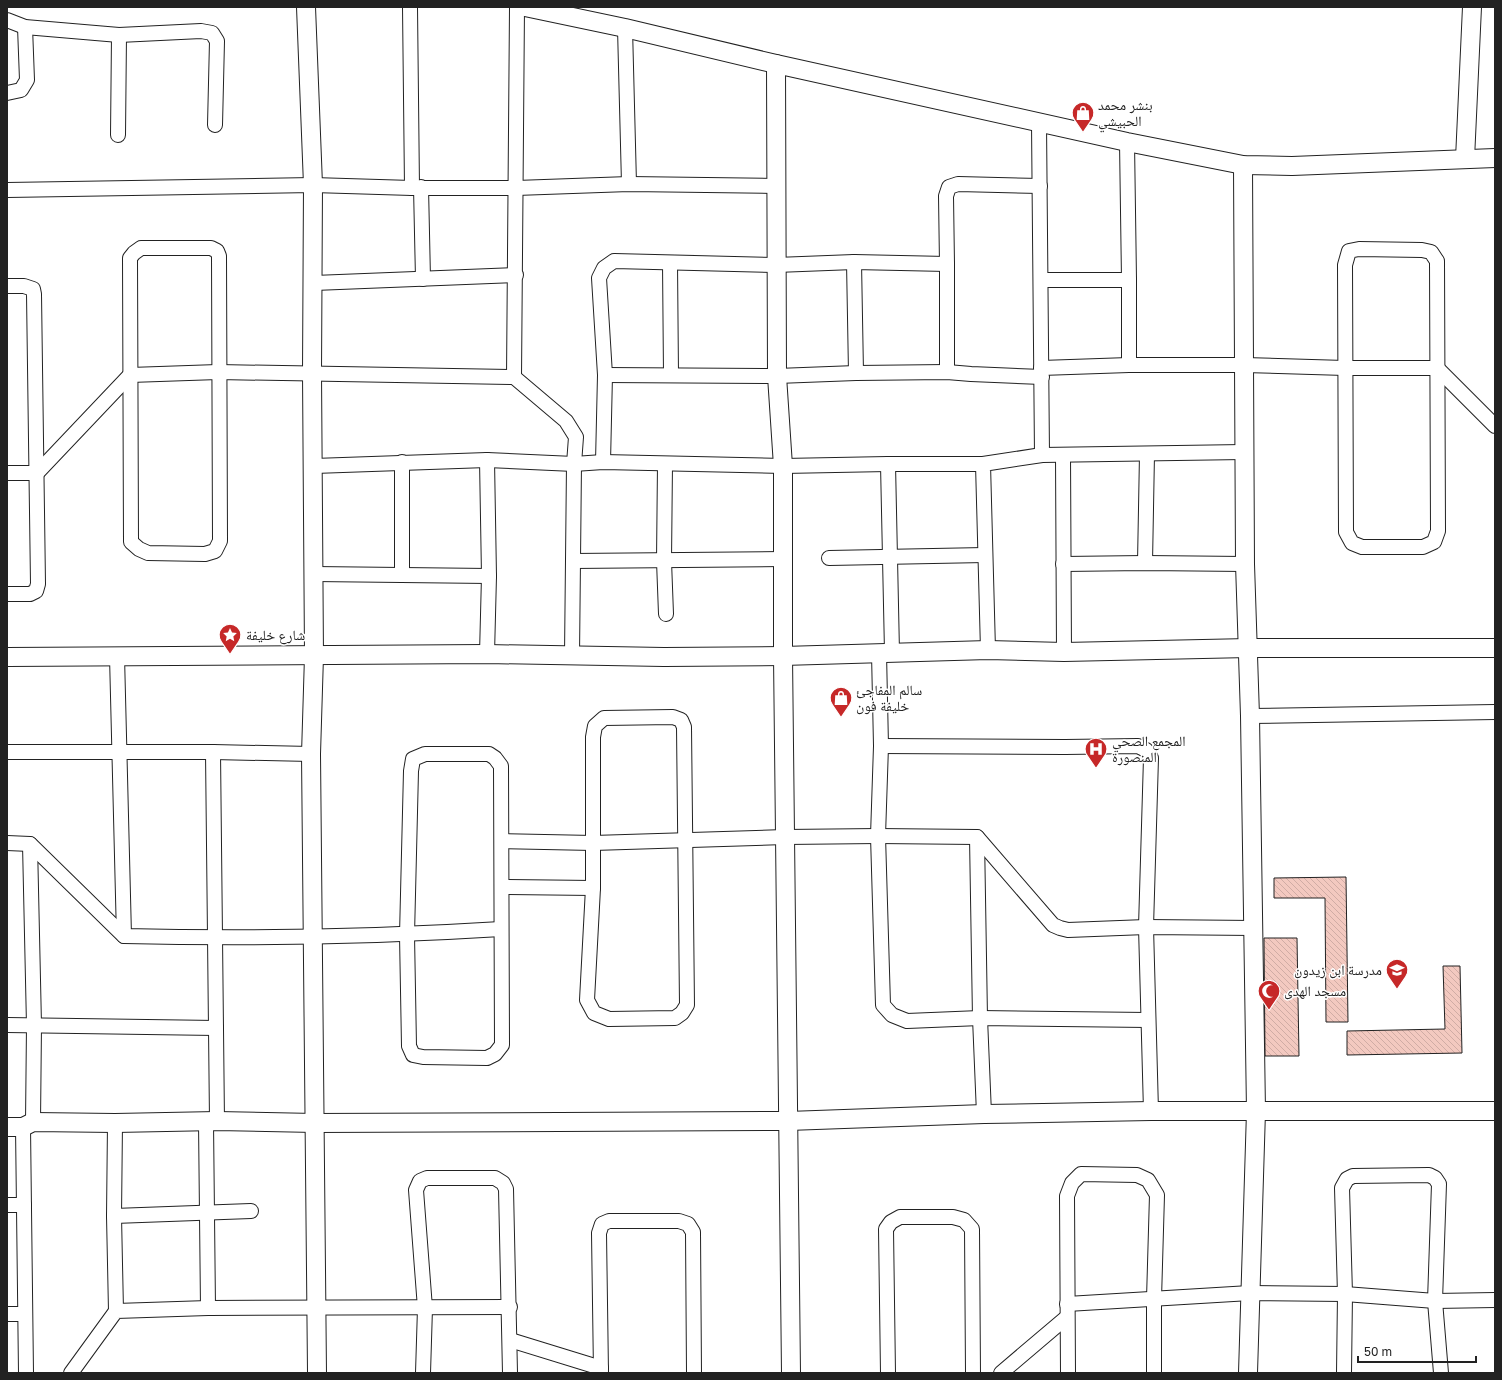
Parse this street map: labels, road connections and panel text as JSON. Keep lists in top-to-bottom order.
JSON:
{
  "places": {
    "shop": ["بنشر محمد الحبيشي", "سالم المفاجئ خليفة فون"],
    "place": ["شارع خليفة"],
    "hospital": ["المجمع الصحي المنصورة"],
    "school or university": ["مدرسة ابن زيدون"],
    "mosque": ["مسجد الهدى"]
  },
  "scale_bar": "50 m"
}
